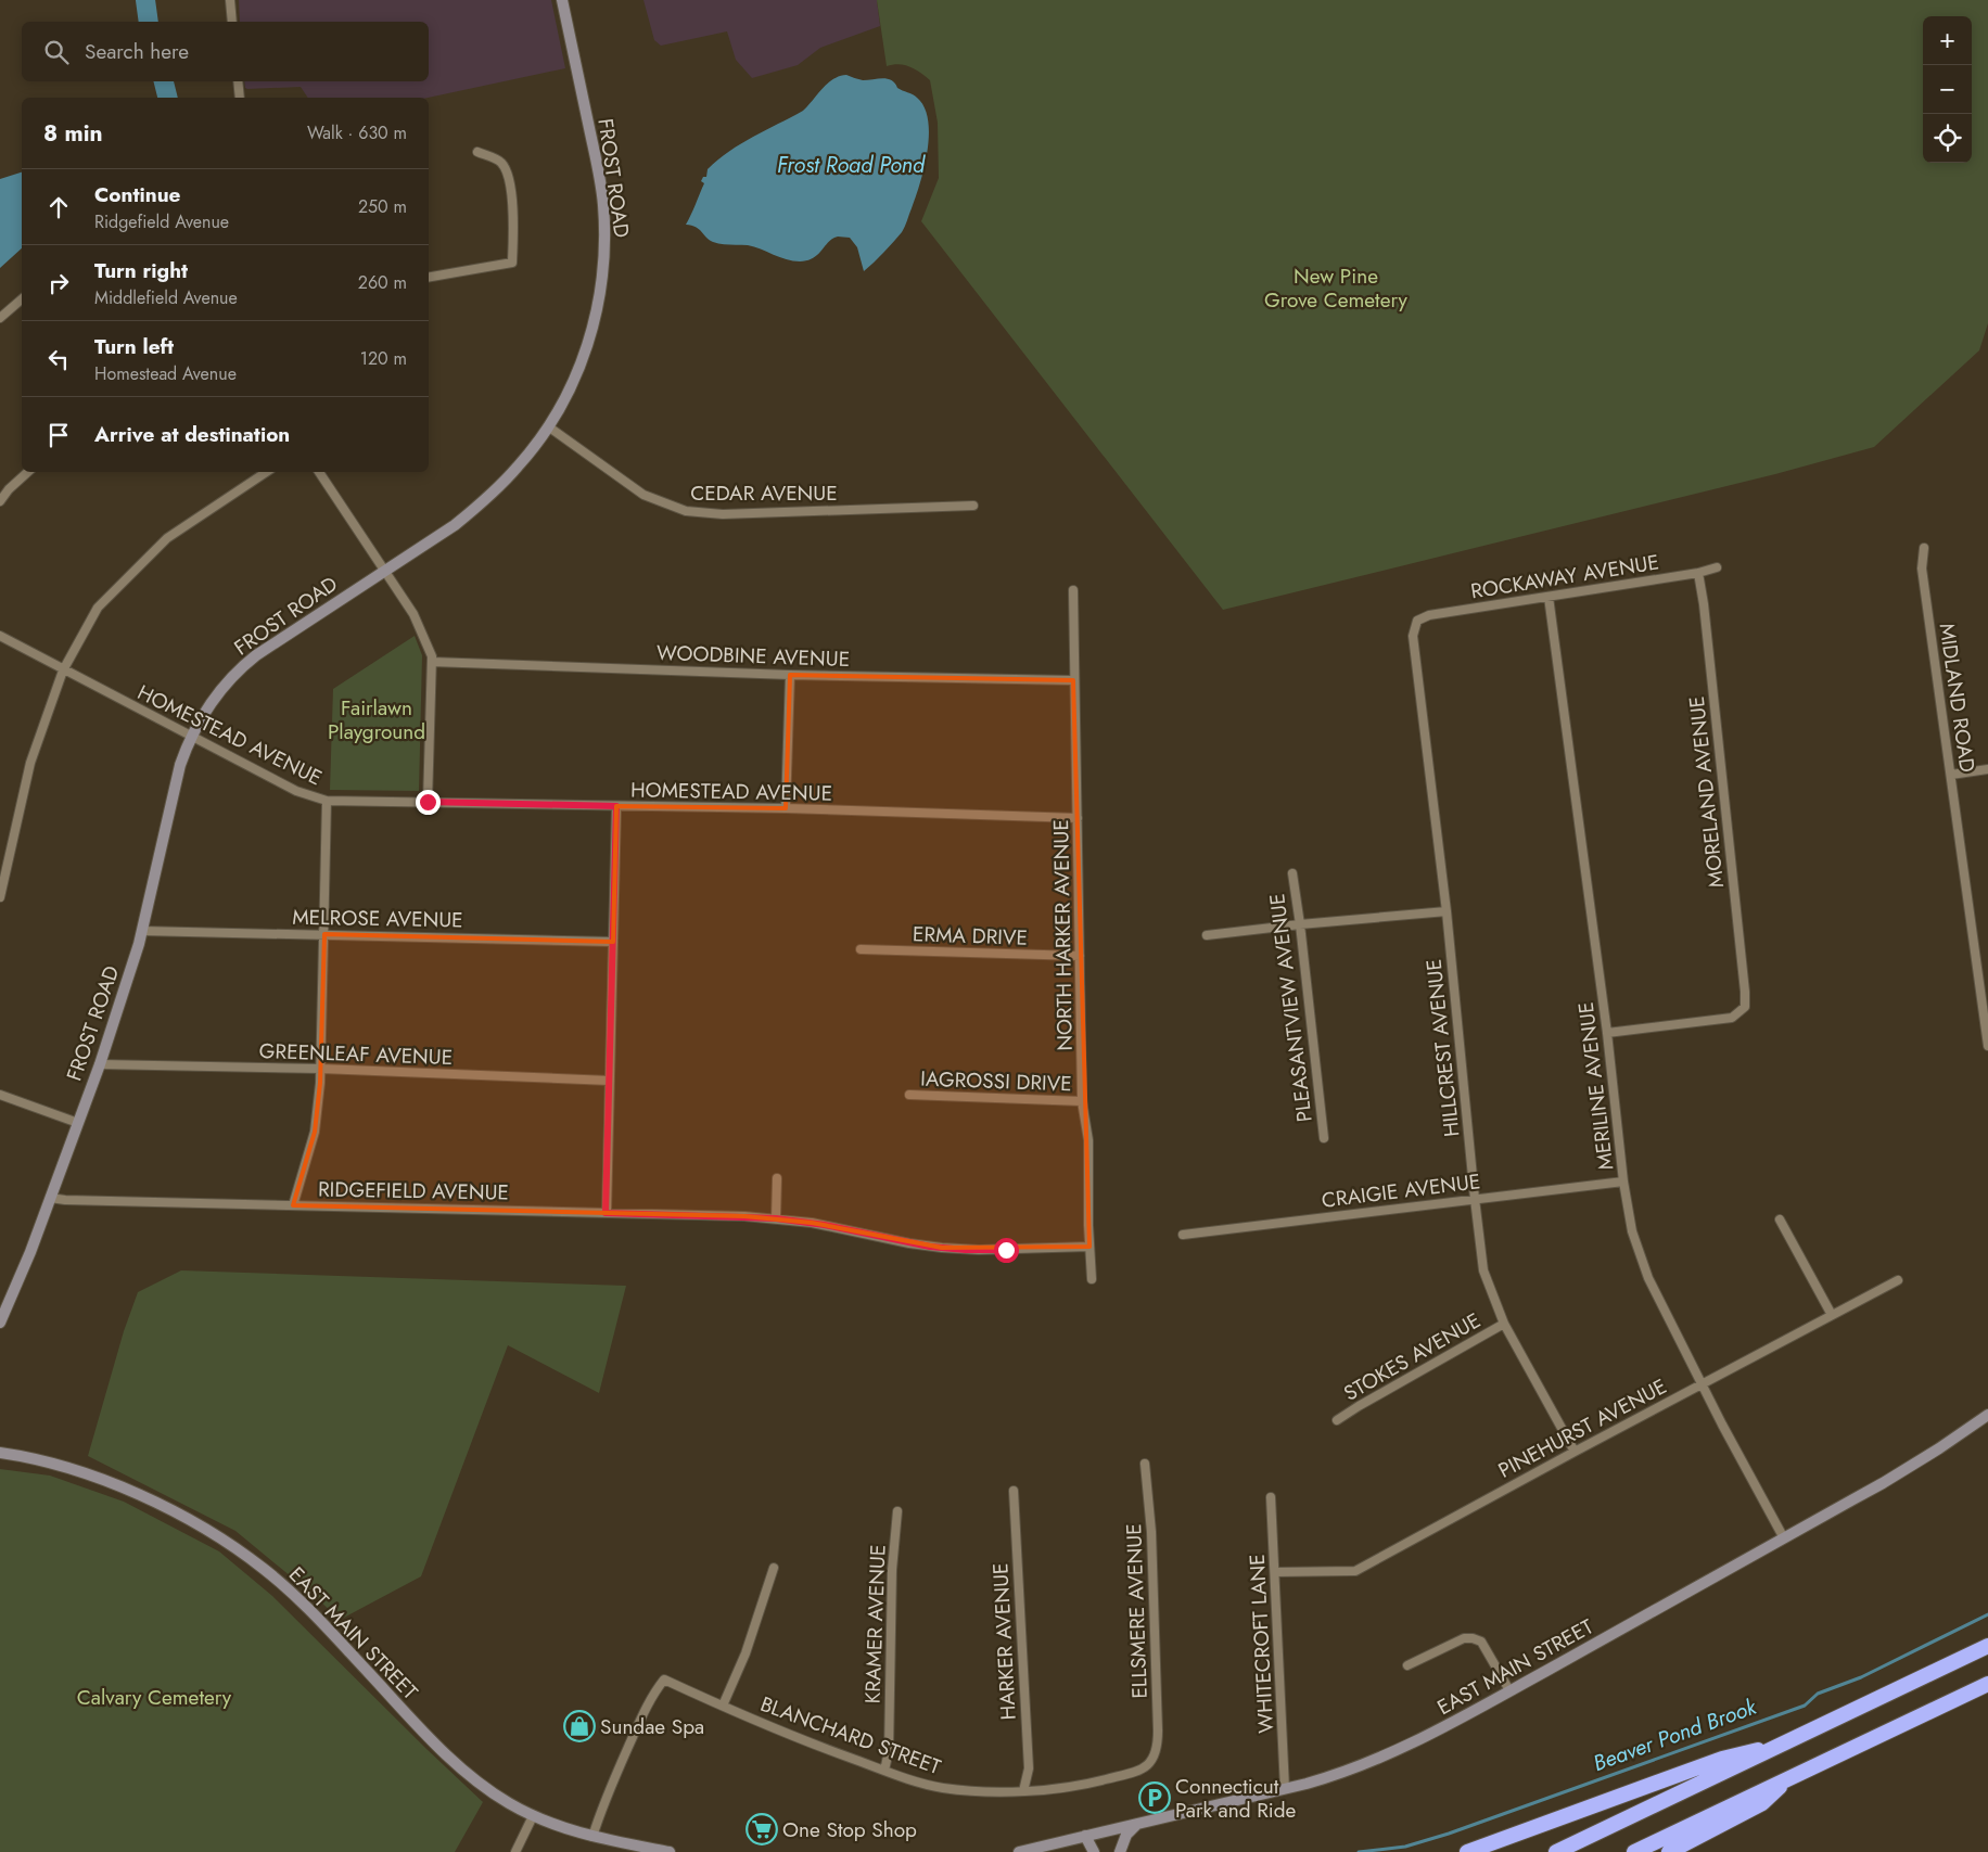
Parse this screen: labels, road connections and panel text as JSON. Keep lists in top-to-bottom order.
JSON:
{
  "streets": {
    "main road": ["FROST ROAD", "EAST MAIN STREET"],
    "street": [
      "CEDAR AVENUE",
      "ROCKAWAY AVENUE",
      "WOODBINE AVENUE",
      "MIDLAND ROAD",
      "HOMESTEAD AVENUE",
      "MORELAND AVENUE",
      "MELROSE AVENUE",
      "ERMA DRIVE",
      "NORTH HARKER AVENUE",
      "PLEASANTVIEW AVENUE",
      "HILLCREST AVENUE",
      "GREENLEAF AVENUE",
      "IAGROSSI DRIVE",
      "MERILINE AVENUE",
      "RIDGEFIELD AVENUE",
      "CRAIGIE AVENUE",
      "STOKES AVENUE",
      "PINEHURST AVENUE",
      "ELLSMERE AVENUE",
      "KRAMER AVENUE",
      "HARKER AVENUE",
      "WHITECROFT LANE",
      "BLANCHARD STREET"
    ]
  },
  "crossings": [
    ["FROST ROAD", "CEDAR AVENUE"],
    ["FROST ROAD", "HOMESTEAD AVENUE"],
    ["FROST ROAD", "MELROSE AVENUE"],
    ["FROST ROAD", "GREENLEAF AVENUE"],
    ["FROST ROAD", "RIDGEFIELD AVENUE"],
    ["ROCKAWAY AVENUE", "MORELAND AVENUE"],
    ["ROCKAWAY AVENUE", "HILLCREST AVENUE"],
    ["ROCKAWAY AVENUE", "MERILINE AVENUE"],
    ["WOODBINE AVENUE", "NORTH HARKER AVENUE"],
    ["HOMESTEAD AVENUE", "NORTH HARKER AVENUE"],
    ["MORELAND AVENUE", "MERILINE AVENUE"],
    ["ERMA DRIVE", "NORTH HARKER AVENUE"],
    ["NORTH HARKER AVENUE", "IAGROSSI DRIVE"],
    ["NORTH HARKER AVENUE", "RIDGEFIELD AVENUE"],
    ["HILLCREST AVENUE", "CRAIGIE AVENUE"],
    ["HILLCREST AVENUE", "STOKES AVENUE"],
    ["HILLCREST AVENUE", "PINEHURST AVENUE"],
    ["MERILINE AVENUE", "CRAIGIE AVENUE"],
    ["MERILINE AVENUE", "PINEHURST AVENUE"],
    ["MERILINE AVENUE", "EAST MAIN STREET"],
    ["PINEHURST AVENUE", "WHITECROFT LANE"],
    ["ELLSMERE AVENUE", "BLANCHARD STREET"],
    ["KRAMER AVENUE", "BLANCHARD STREET"],
    ["EAST MAIN STREET", "WHITECROFT LANE"],
    ["EAST MAIN STREET", "BLANCHARD STREET"],
    ["HARKER AVENUE", "BLANCHARD STREET"]
  ],
  "water": ["Frost Road Pond", "Beaver Pond Brook"],
  "parks": ["New Pine Grove Cemetery", "Fairlawn Playground", "Calvary Cemetery"],
  "places": {
    "shop": ["Sundae Spa"],
    "parking": ["Connecticut Park and Ride"],
    "supermarket": ["One Stop Shop"]
  },
  "page": {
    "map_buttons": ["+", "−"],
    "search": "Search here",
    "heading": ["8 min", "Walk · 630 m"],
    "list": [
      ["Continue", "Ridgefield Avenue", "250 m"],
      ["Turn right", "Middlefield Avenue", "260 m"],
      ["Turn left", "Homestead Avenue", "120 m"],
      "Arrive at destination"
    ]
  }
}
